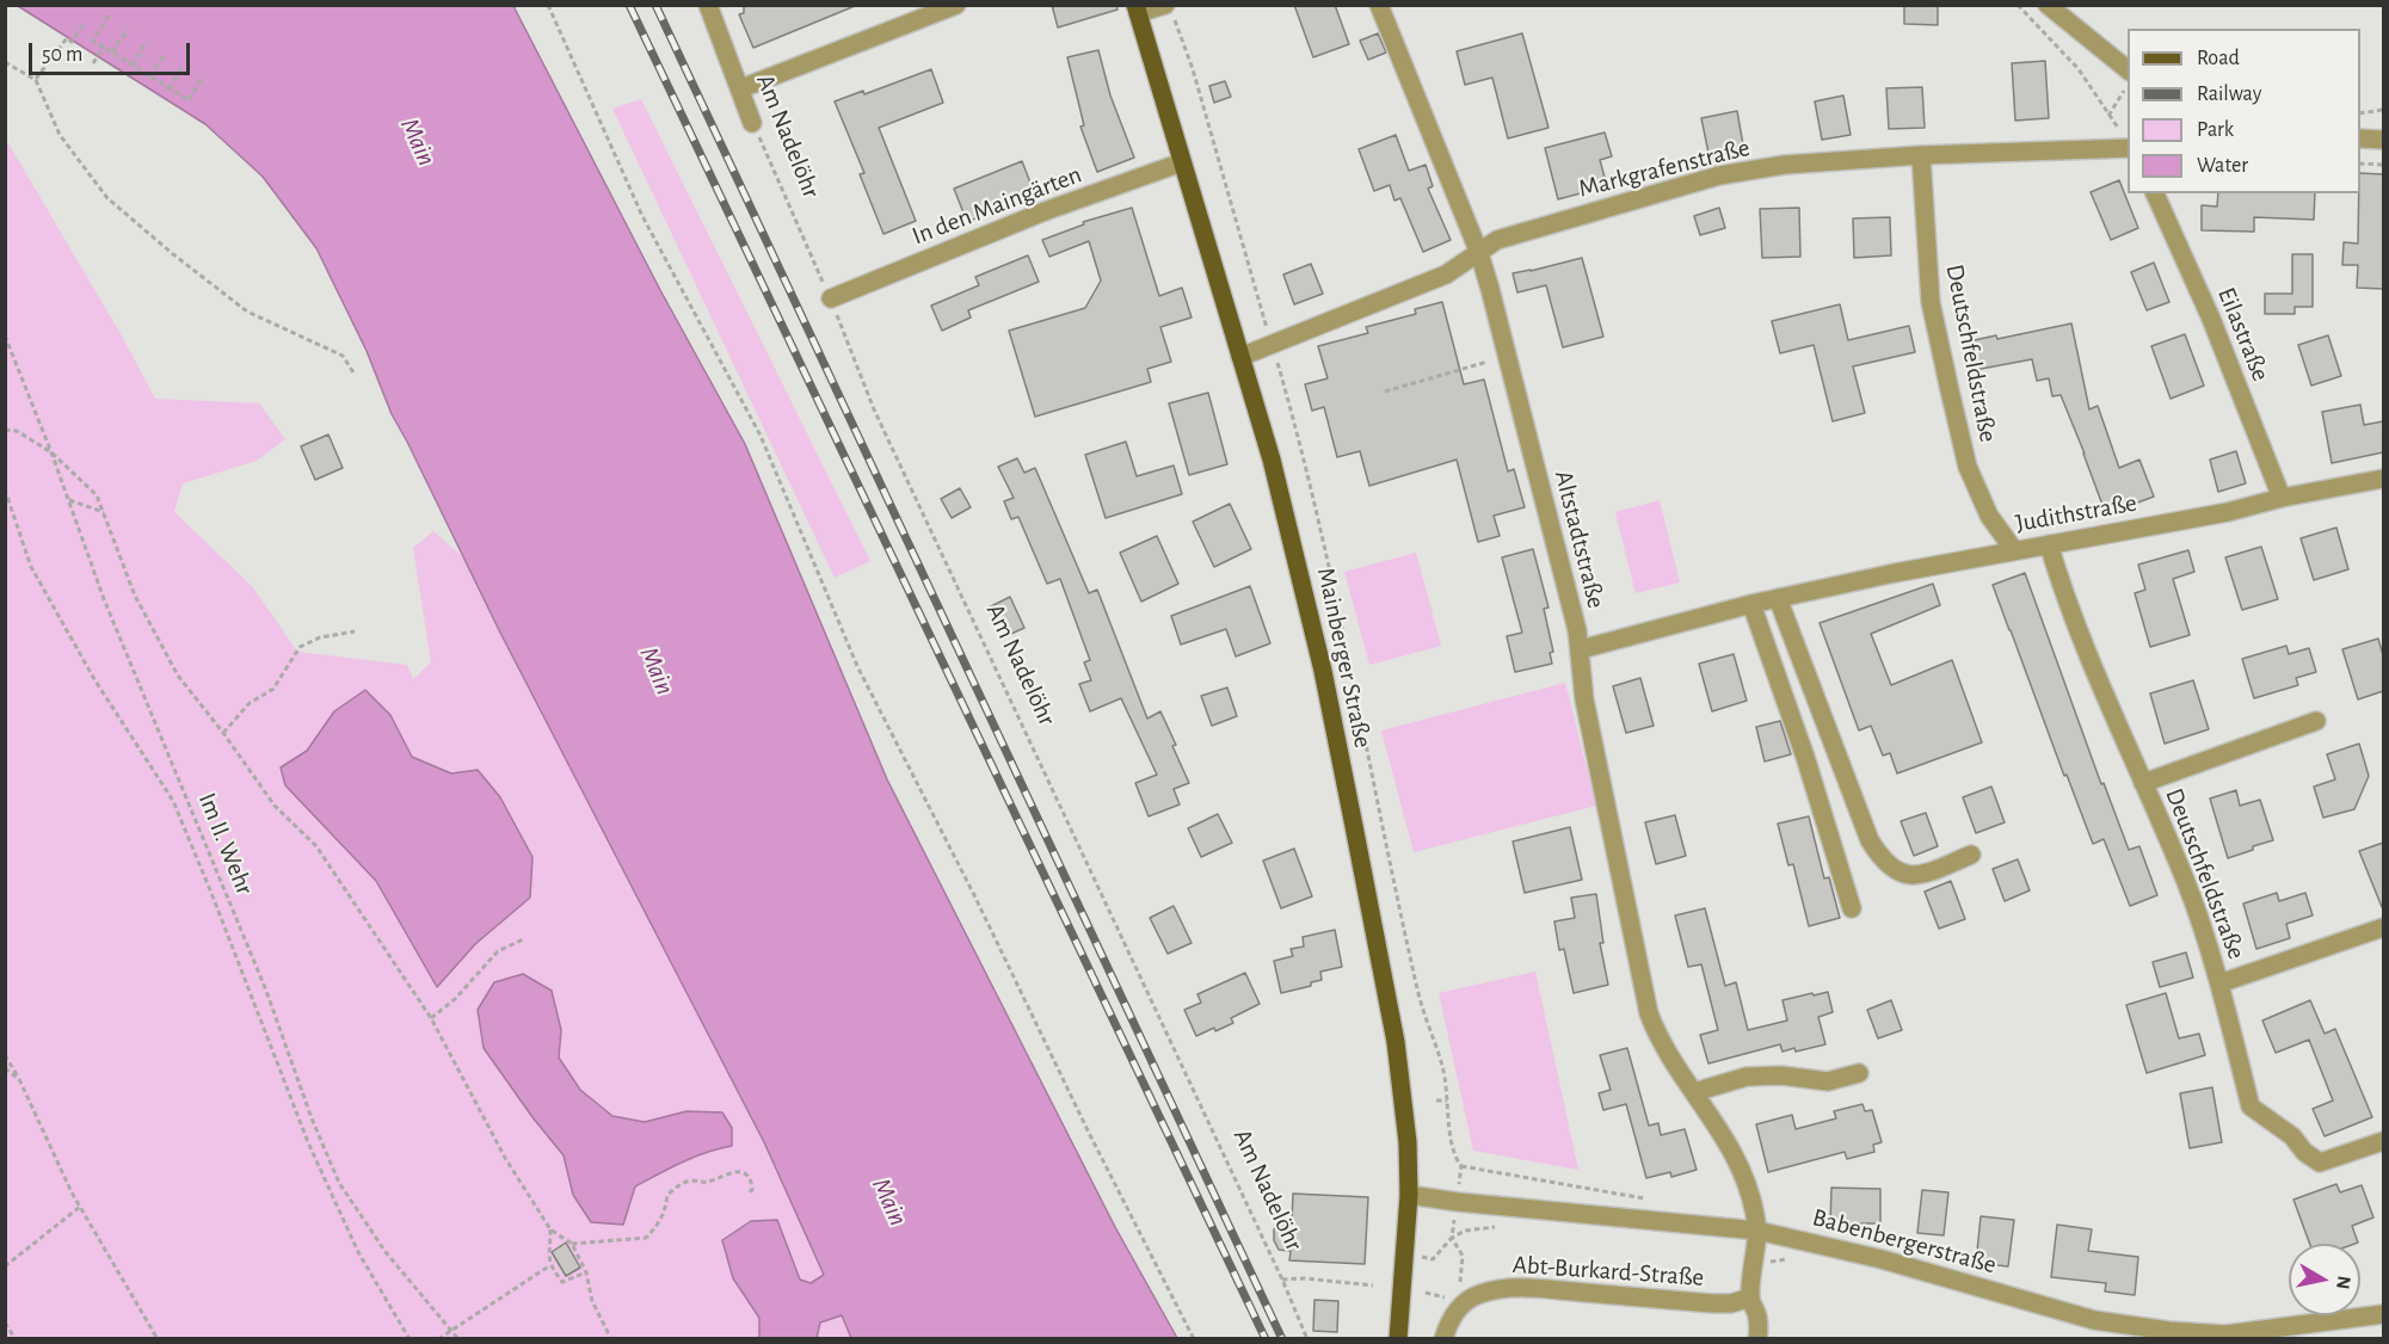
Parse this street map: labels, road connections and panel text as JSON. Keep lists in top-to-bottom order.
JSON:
{
  "streets": {
    "main road": ["Mainberger Straße"],
    "street": [
      "Am Nadelöhr",
      "Markgrafenstraße",
      "In den Maingärten",
      "Eilastraße",
      "Deutschfeldstraße",
      "Judithstraße",
      "Altstadtstraße",
      "Babenbergerstraße",
      "Abt-Burkard-Straße"
    ],
    "path": ["Im II. Wehr"]
  },
  "crossings": [
    ["Am Nadelöhr", "In den Maingärten"],
    ["Markgrafenstraße", "Deutschfeldstraße"],
    ["Markgrafenstraße", "Altstadtstraße"],
    ["Markgrafenstraße", "Mainberger Straße"],
    ["In den Maingärten", "Mainberger Straße"],
    ["Eilastraße", "Judithstraße"],
    ["Deutschfeldstraße", "Judithstraße"],
    ["Judithstraße", "Altstadtstraße"],
    ["Altstadtstraße", "Babenbergerstraße"],
    ["Altstadtstraße", "Abt-Burkard-Straße"],
    ["Mainberger Straße", "Babenbergerstraße"]
  ],
  "water": ["Main"],
  "legend": [
    "Road",
    "Railway",
    "Park",
    "Water"
  ],
  "scale_bar": "50 m",
  "north": "right"
}
